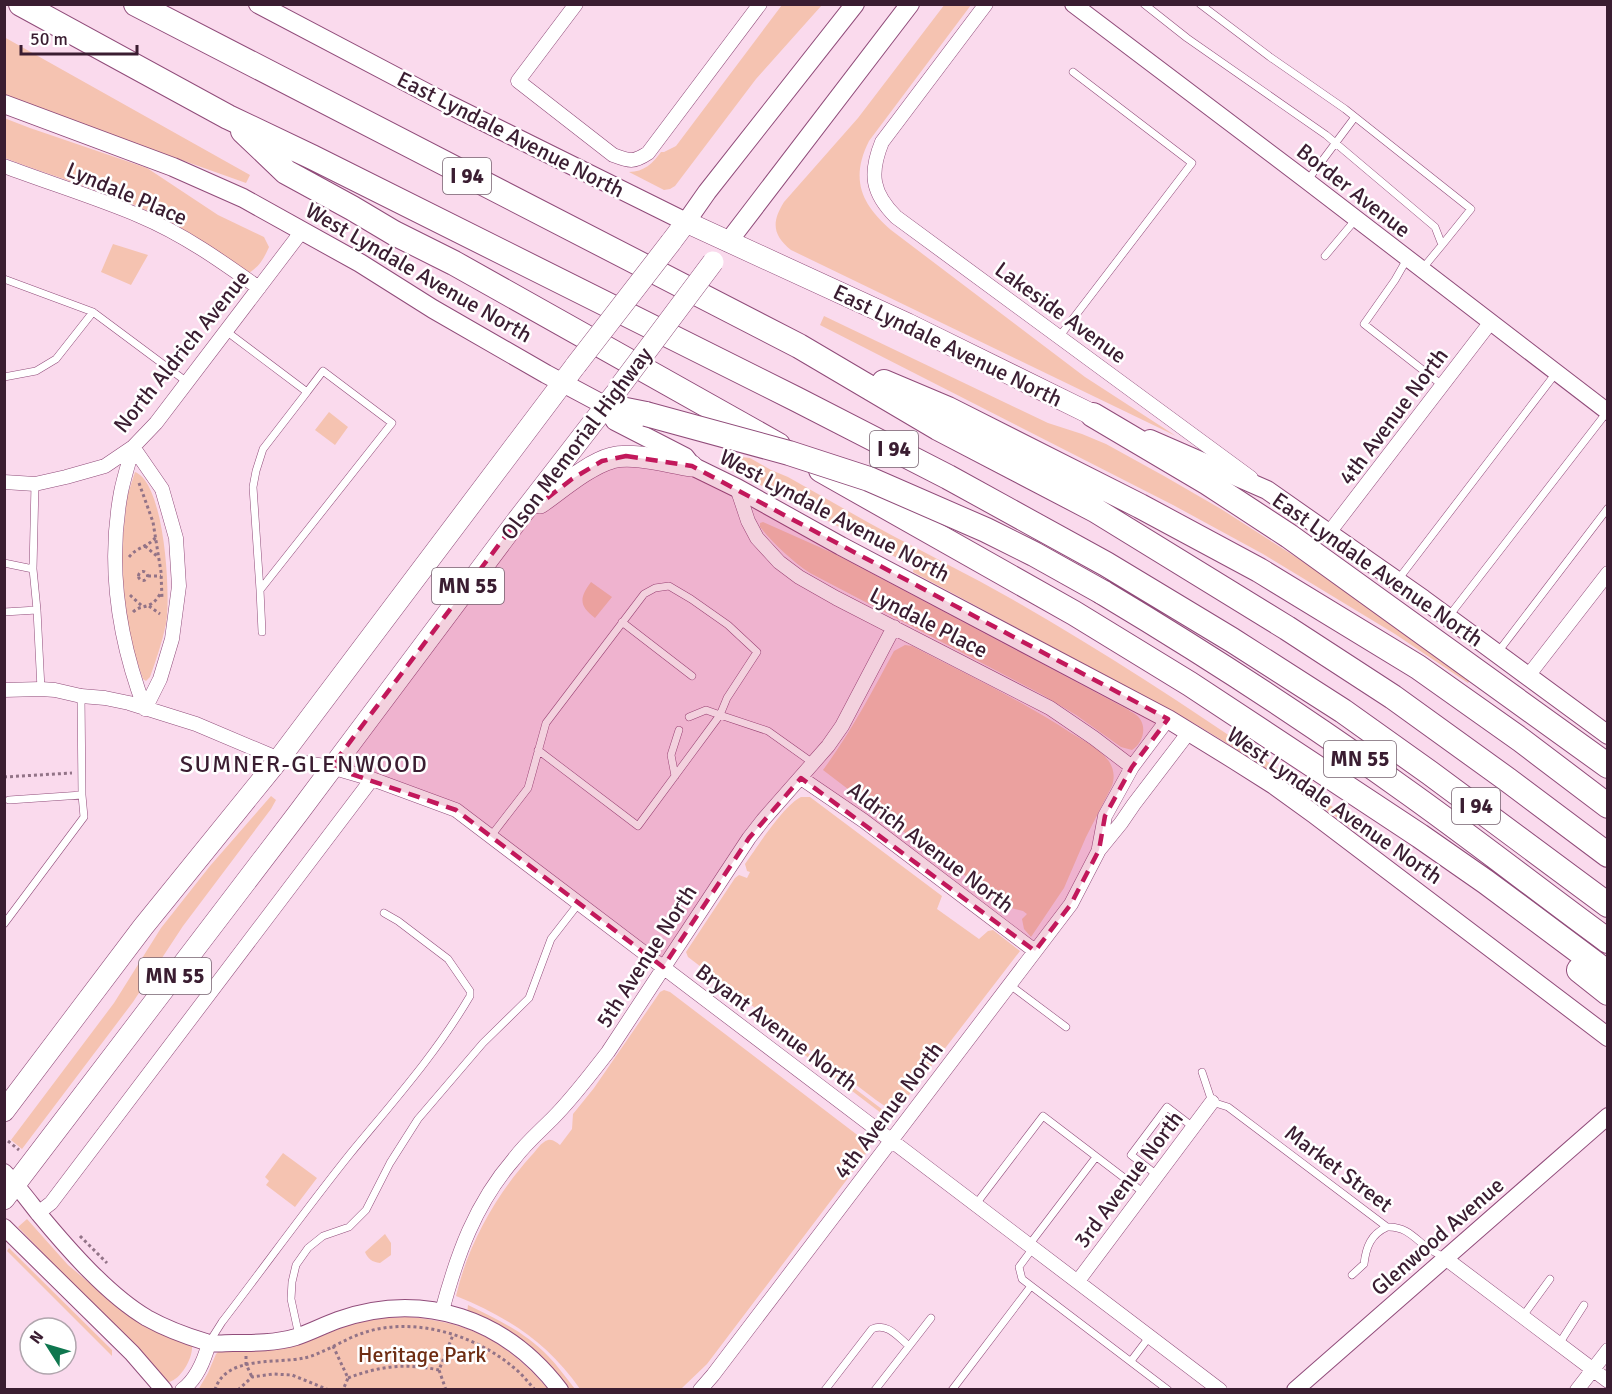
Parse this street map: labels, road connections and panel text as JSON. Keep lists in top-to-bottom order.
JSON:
{
  "streets": {
    "highway": ["I 94", "MN 55"],
    "main road": ["East Lyndale Avenue North", "West Lyndale Avenue North", "Olson Memorial Highway"],
    "street": [
      "Border Avenue",
      "Lyndale Place",
      "Lakeside Avenue",
      "North Aldrich Avenue",
      "4th Avenue North",
      "Aldrich Avenue North",
      "5th Avenue North",
      "Bryant Avenue North",
      "3rd Avenue North",
      "Glenwood Avenue"
    ],
    "lane": ["Market Street"]
  },
  "crossings": [
    ["East Lyndale Avenue North", "Lakeside Avenue"],
    ["East Lyndale Avenue North", "4th Avenue North"],
    ["East Lyndale Avenue North", "Olson Memorial Highway"],
    ["Border Avenue", "4th Avenue North"],
    ["Lyndale Place", "West Lyndale Avenue North"],
    ["Lyndale Place", "North Aldrich Avenue"],
    ["Lyndale Place", "4th Avenue North"],
    ["Lyndale Place", "5th Avenue North"],
    ["West Lyndale Avenue North", "North Aldrich Avenue"],
    ["West Lyndale Avenue North", "4th Avenue North"],
    ["West Lyndale Avenue North", "Olson Memorial Highway"],
    ["West Lyndale Avenue North", "MN 55"],
    ["4th Avenue North", "Aldrich Avenue North"],
    ["4th Avenue North", "Bryant Avenue North"],
    ["Olson Memorial Highway", "MN 55"],
    ["Olson Memorial Highway", "Bryant Avenue North"],
    ["Aldrich Avenue North", "5th Avenue North"],
    ["5th Avenue North", "Bryant Avenue North"],
    ["Bryant Avenue North", "3rd Avenue North"],
    ["Market Street", "3rd Avenue North"],
    ["Market Street", "Glenwood Avenue"]
  ],
  "districts": ["SUMNER-GLENWOOD"],
  "parks": ["Heritage Park"],
  "scale_bar": "50 m",
  "north": "top left"
}
